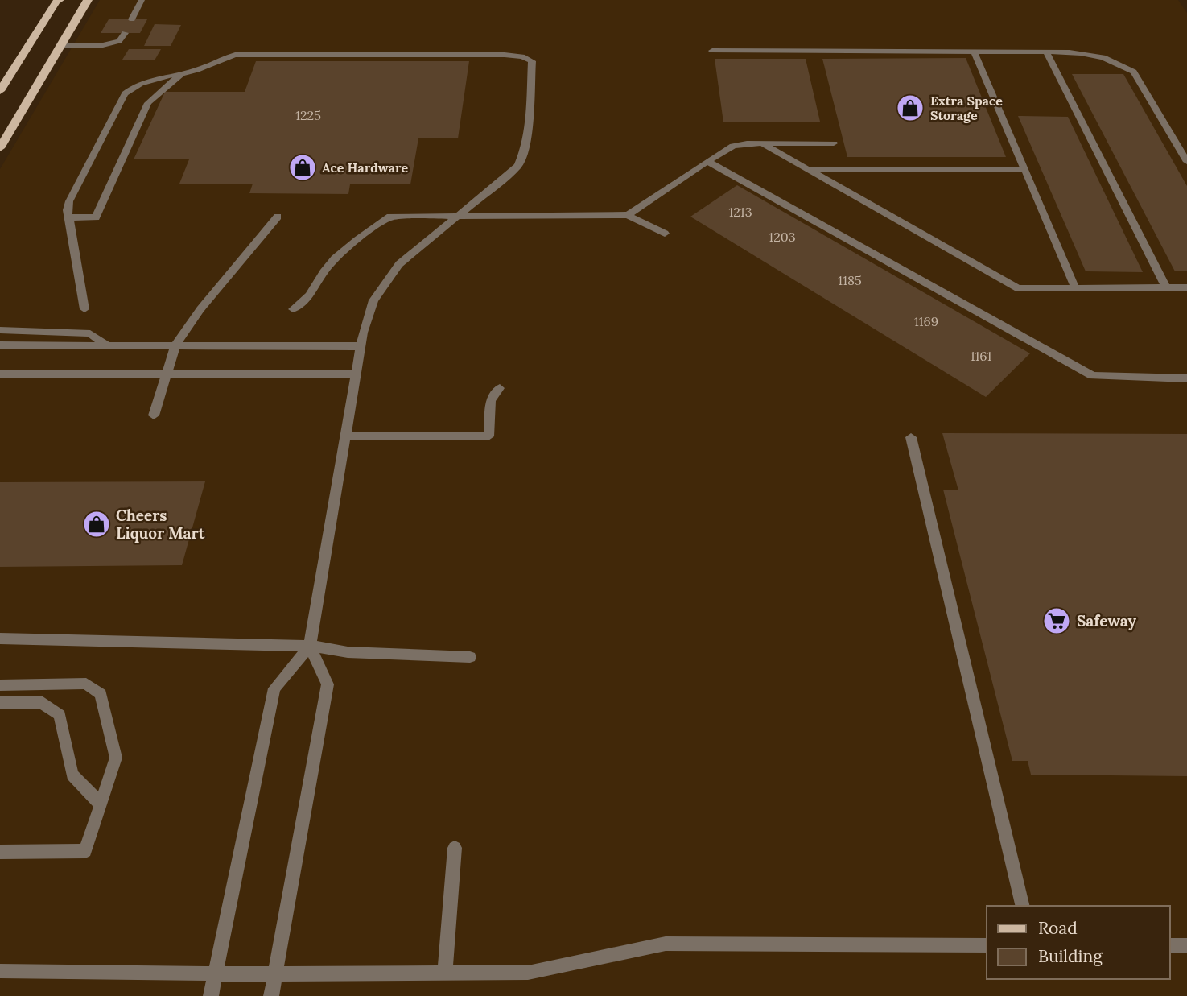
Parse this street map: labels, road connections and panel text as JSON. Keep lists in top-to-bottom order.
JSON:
{
  "places": {
    "shop": ["Extra Space Storage", "Ace Hardware", "Cheers Liquor Mart"],
    "supermarket": ["Safeway"]
  },
  "house_numbers": [
    "1225",
    "1213",
    "1203",
    "1185",
    "1169",
    "1161"
  ],
  "legend": ["Road", "Building"]
}
